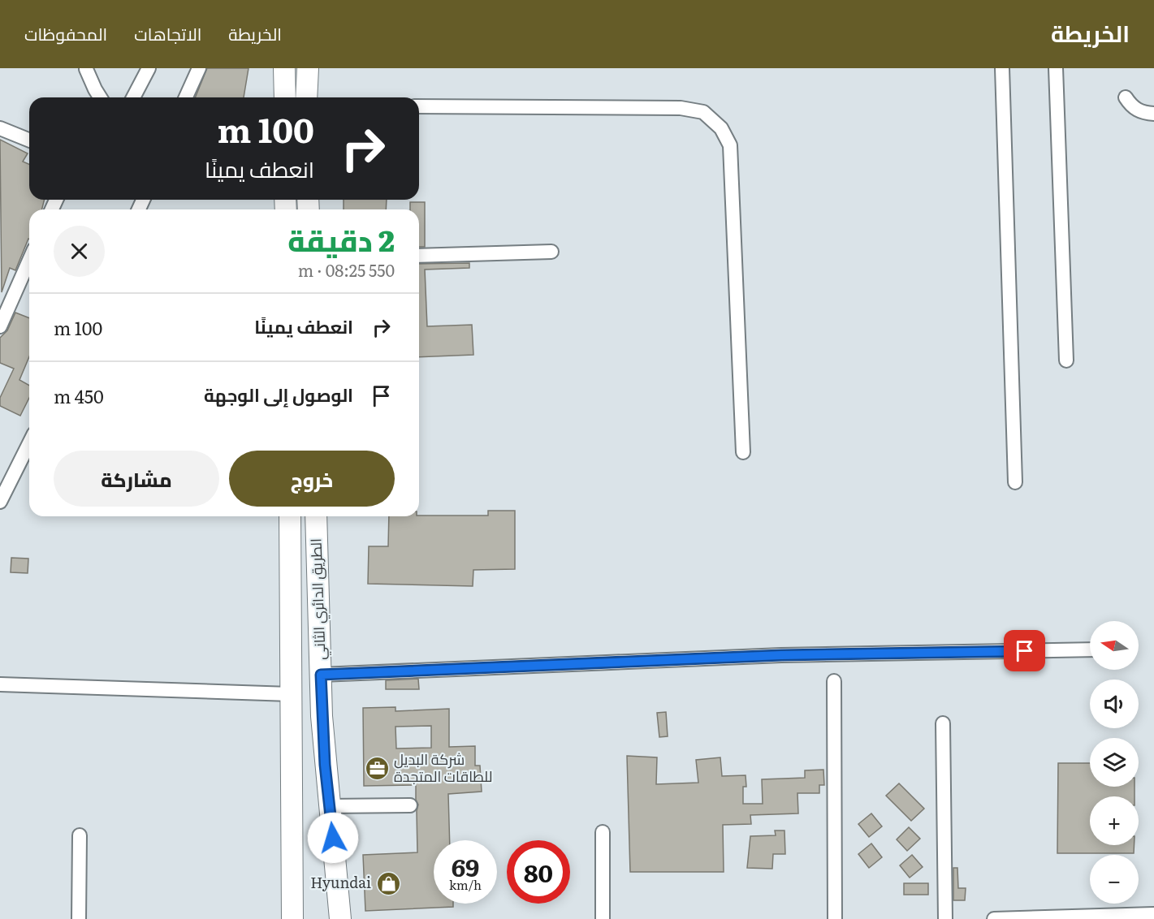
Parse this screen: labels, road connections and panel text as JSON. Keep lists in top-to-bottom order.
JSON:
{
  "streets": {
    "highway": ["الطريق الدائري الثاني"]
  },
  "places": {
    "office": ["شركة البديل للطاقات المتجدة"],
    "shop": ["Hyundai"]
  },
  "north": "left",
  "page": {
    "header": "الخريطة",
    "nav": ["الخريطة", "الاتجاهات", "المحفوظات"],
    "turn": ["100 m", "انعطف يمينًا"],
    "heading": ["2 دقيقة", "550 m · 08:25"],
    "list": [
      {
        "name": "انعطف يمينًا",
        "value": "100 m"
      },
      {
        "name": "الوصول إلى الوجهة",
        "value": "450 m"
      }
    ],
    "buttons": ["خروج", "مشاركة"],
    "map_buttons": ["+", "−"],
    "speed": "69 km/h",
    "limit": "80"
  }
}
